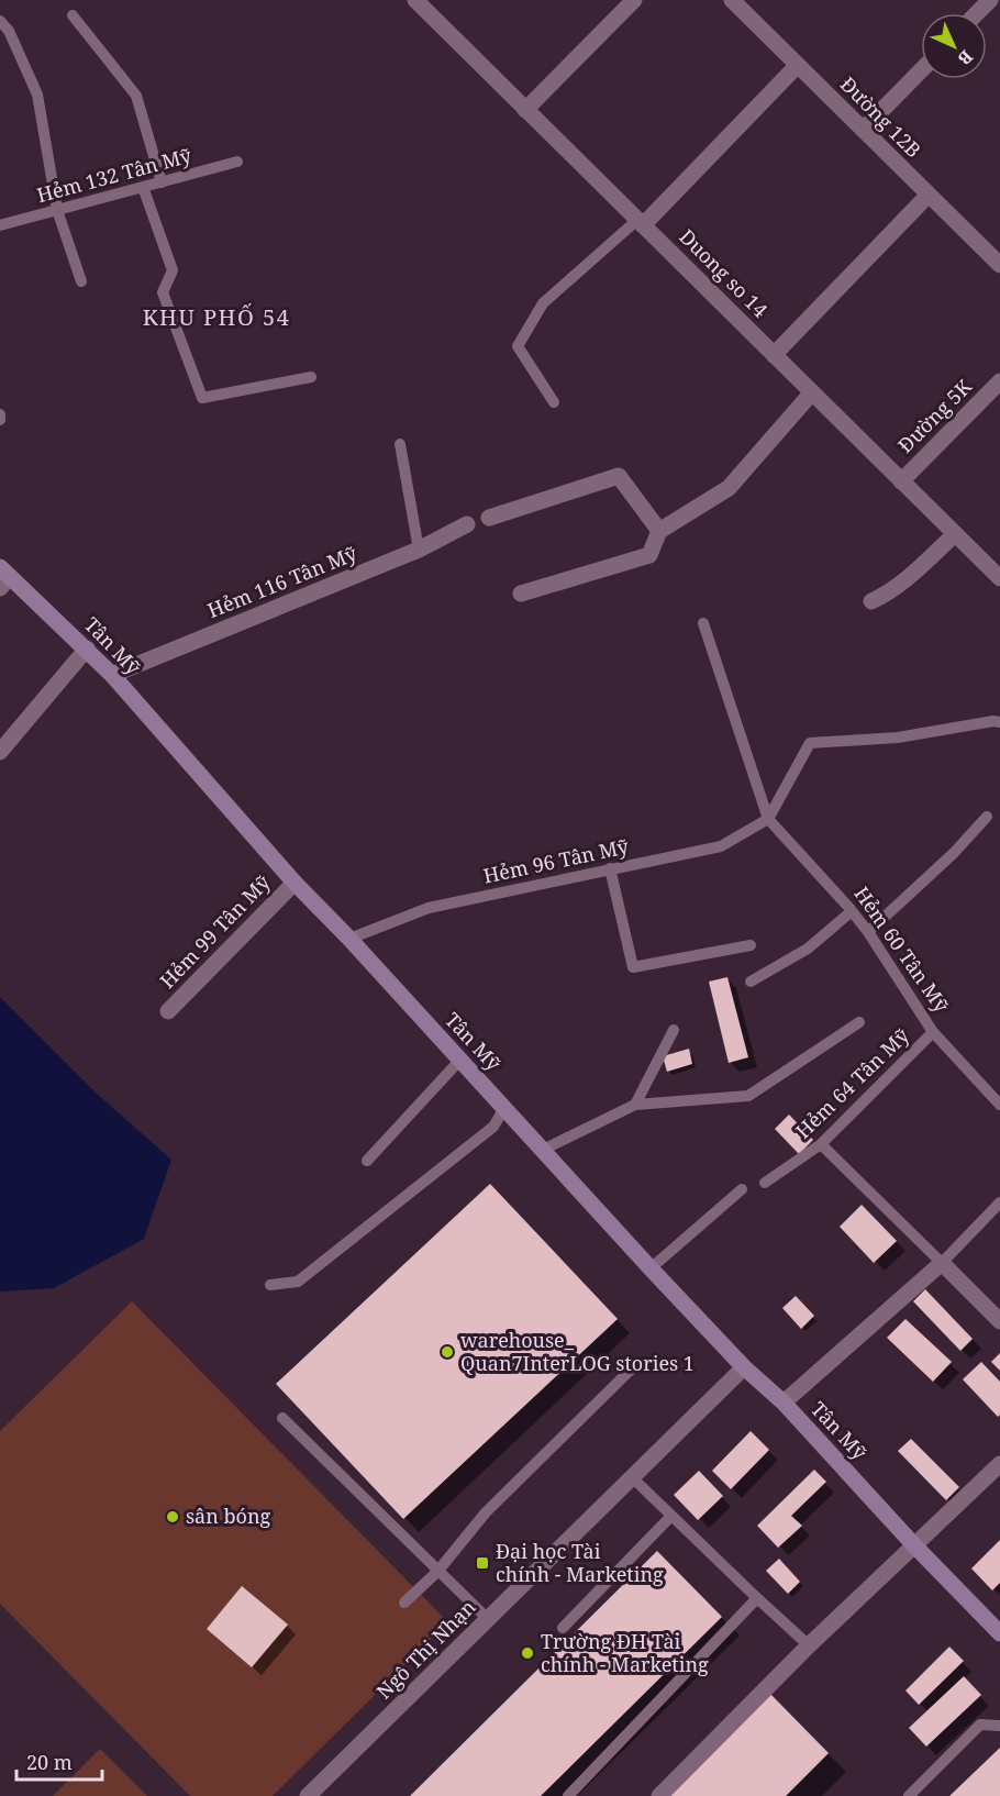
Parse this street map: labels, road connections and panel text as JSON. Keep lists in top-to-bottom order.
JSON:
{
  "streets": {
    "street": [
      "Đường 12B",
      "Duong so 14",
      "Đường 5K",
      "Hẻm 116 Tân Mỹ",
      "Tân Mỹ",
      "Hẻm 99 Tân Mỹ",
      "Ngô Thị Nhạn"
    ],
    "lane": [
      "Hẻm 132 Tân Mỹ",
      "Hẻm 96 Tân Mỹ",
      "Hẻm 60 Tân Mỹ",
      "Hẻm 64 Tân Mỹ"
    ]
  },
  "crossings": [
    ["Duong so 14", "Đường 5K"],
    ["Hẻm 116 Tân Mỹ", "Tân Mỹ"],
    ["Tân Mỹ", "Hẻm 96 Tân Mỹ"],
    ["Tân Mỹ", "Hẻm 99 Tân Mỹ"],
    ["Tân Mỹ", "Ngô Thị Nhạn"],
    ["Hẻm 96 Tân Mỹ", "Hẻm 60 Tân Mỹ"],
    ["Hẻm 60 Tân Mỹ", "Hẻm 64 Tân Mỹ"]
  ],
  "districts": ["KHU PHỐ 54"],
  "places": {
    "other": ["warehouse_ Quan7InterLOG stories 1", "sân bóng", "Trường ĐH Tài chính - Marketing"],
    "transit": ["Đại học Tài chính - Marketing"]
  },
  "scale_bar": "20 m",
  "north": "bottom right"
}
